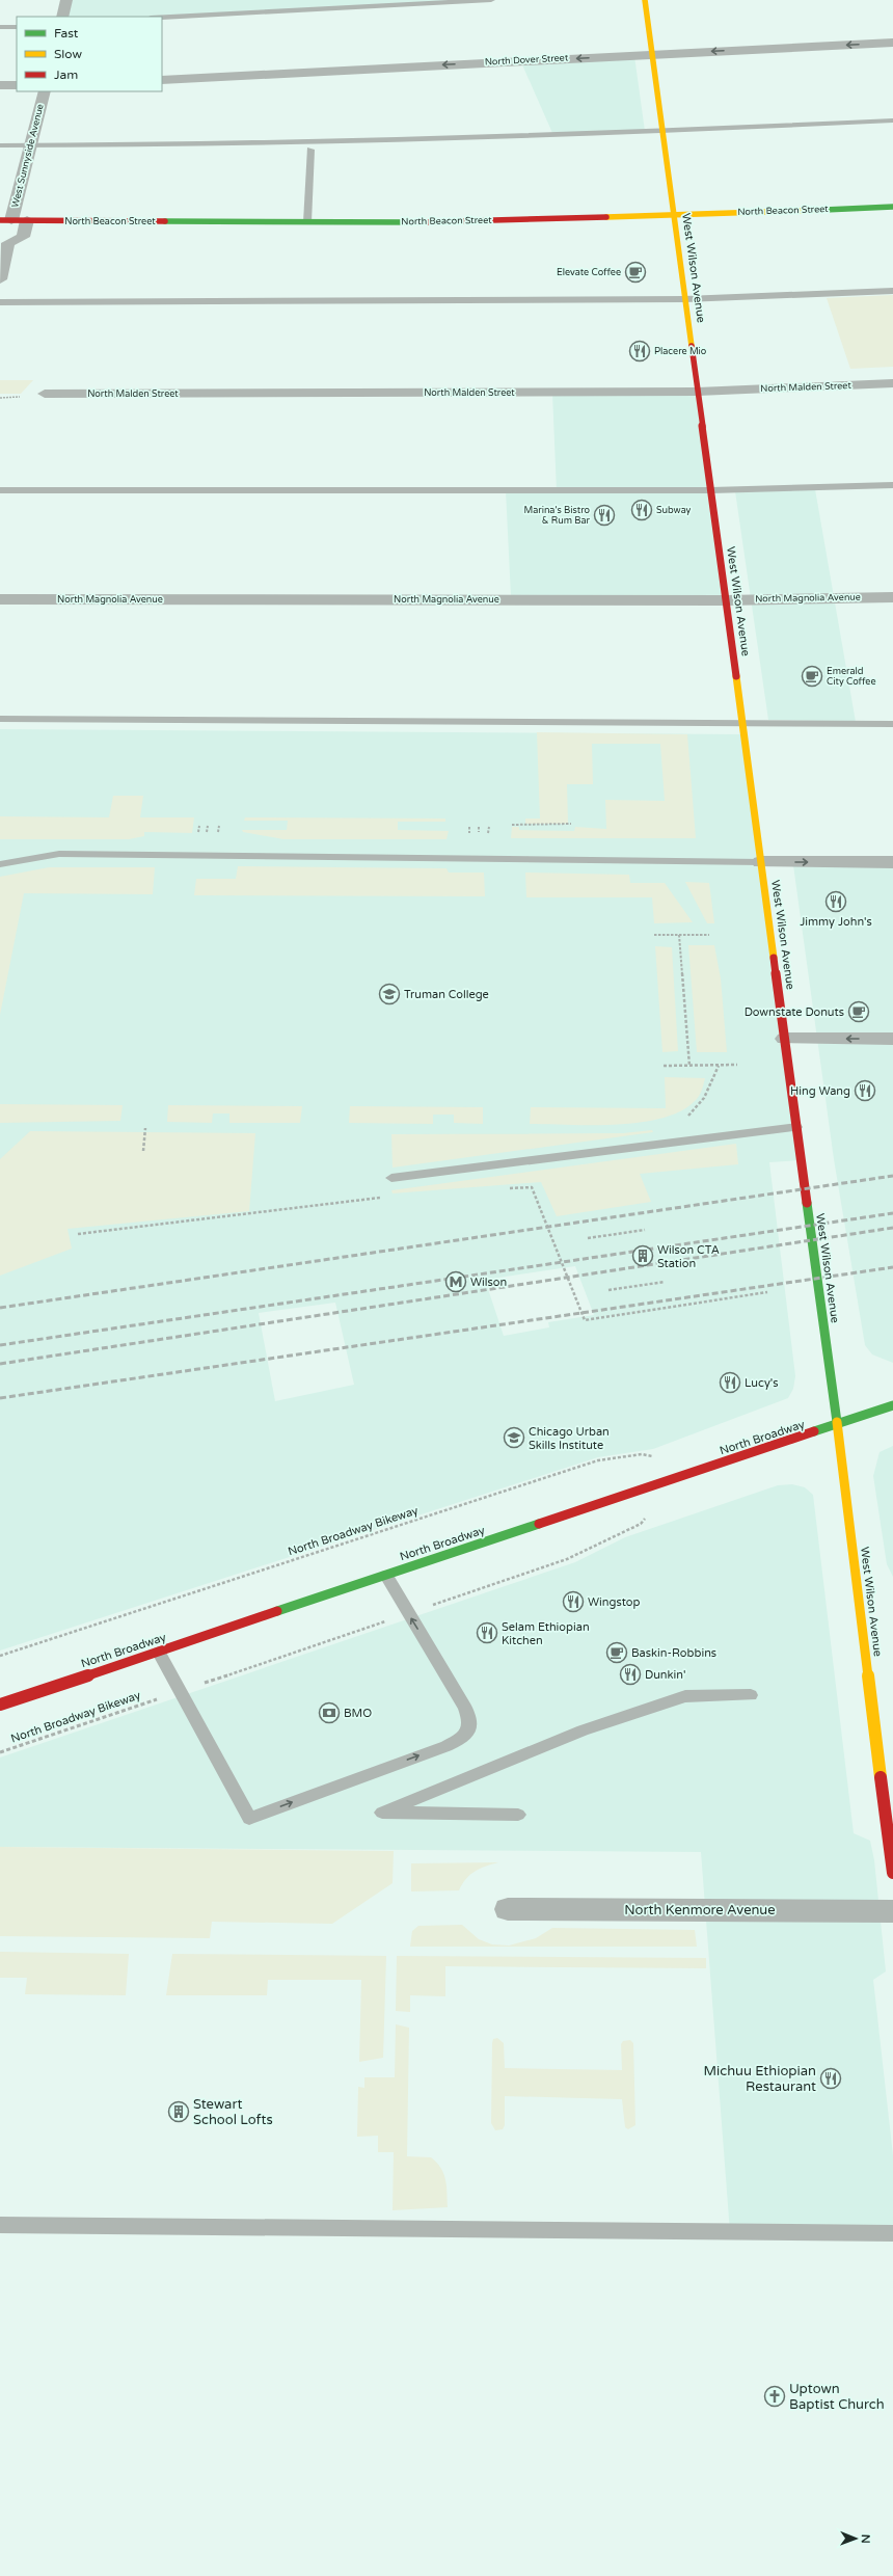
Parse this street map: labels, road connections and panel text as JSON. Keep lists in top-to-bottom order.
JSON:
{
  "streets": {
    "street": [
      "North Dover Street",
      "West Sunnyside Avenue",
      "North Beacon Street",
      "West Wilson Avenue",
      "North Malden Street",
      "North Magnolia Avenue",
      "North Broadway",
      "North Kenmore Avenue"
    ],
    "path": ["North Broadway Bikeway"]
  },
  "crossings": [
    ["North Dover Street", "West Wilson Avenue"],
    ["West Sunnyside Avenue", "North Beacon Street"],
    ["North Beacon Street", "West Wilson Avenue"],
    ["West Wilson Avenue", "North Malden Street"],
    ["West Wilson Avenue", "North Magnolia Avenue"],
    ["West Wilson Avenue", "North Broadway"],
    ["North Broadway", "North Broadway Bikeway"]
  ],
  "one_way": ["North Dover Street"],
  "places": {
    "cafe": [
      "Elevate Coffee",
      "Emerald City Coffee",
      "Downstate Donuts",
      "Baskin-Robbins"
    ],
    "restaurant": [
      "Placere Mio",
      "Subway",
      "Marina's Bistro & Rum Bar",
      "Jimmy John's",
      "Hing Wang",
      "Lucy's",
      "Wingstop",
      "Selam Ethiopian Kitchen",
      "Dunkin'",
      "Michuu Ethiopian Restaurant"
    ],
    "school or university": ["Truman College", "Chicago Urban Skills Institute"],
    "building": ["Wilson CTA Station", "Stewart School Lofts"],
    "metro station": ["Wilson"],
    "bank": ["BMO"],
    "church": ["Uptown Baptist Church"]
  },
  "legend": ["Fast", "Slow", "Jam"],
  "north": "right"
}
